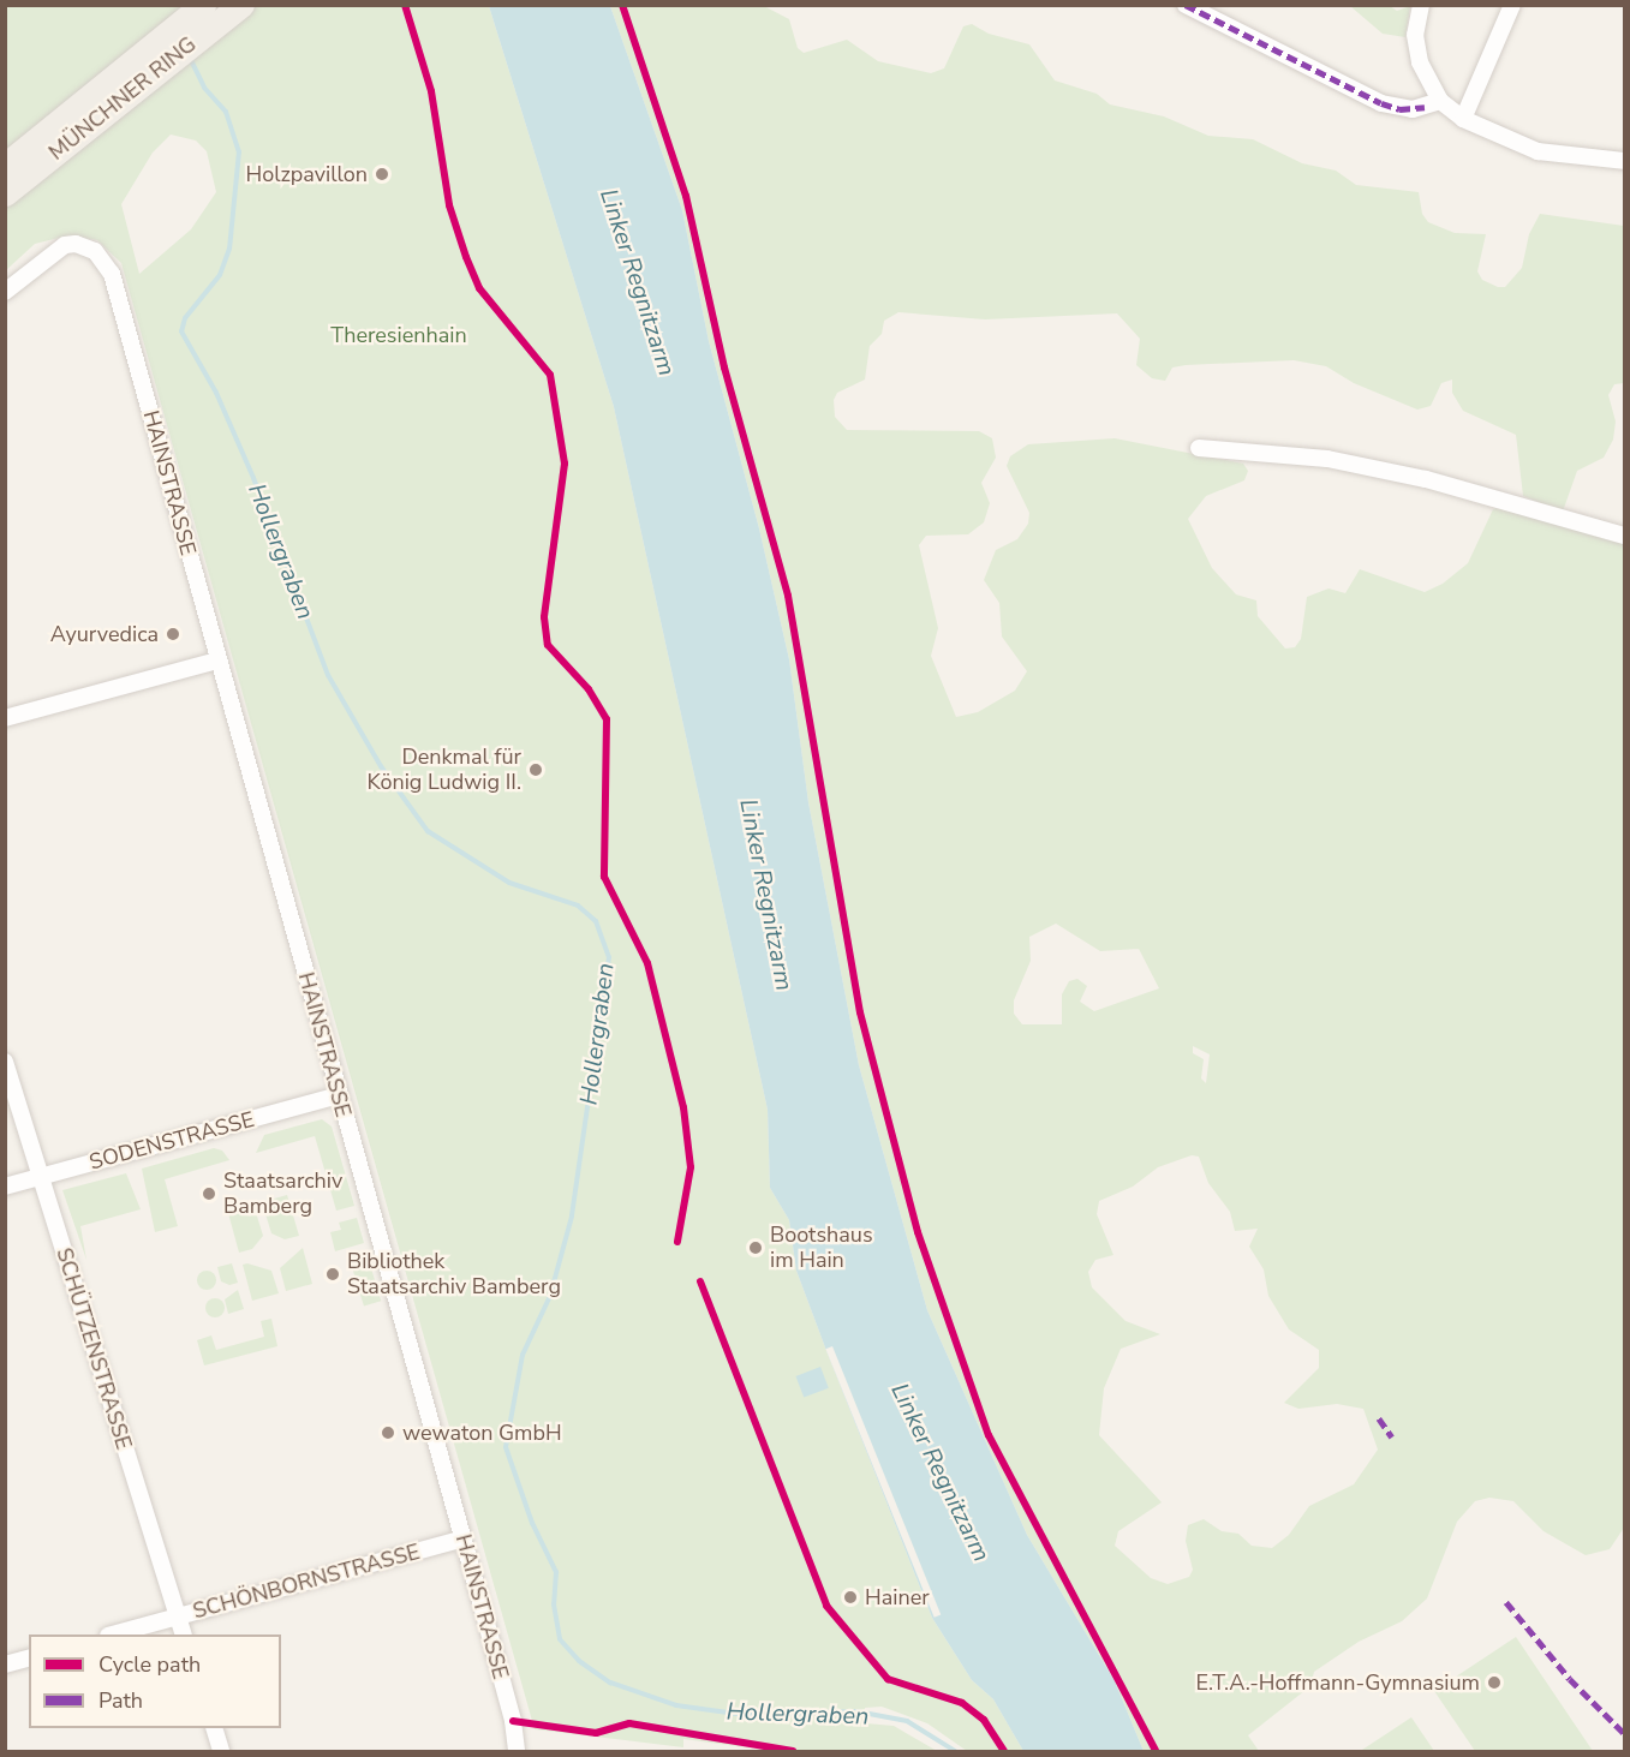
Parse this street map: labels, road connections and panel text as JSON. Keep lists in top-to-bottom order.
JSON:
{
  "streets": {
    "main road": ["MÜNCHNER RING"],
    "street": [
      "HAINSTRASSE",
      "SODENSTRASSE",
      "SCHÜTZENSTRASSE",
      "SCHÖNBORNSTRASSE"
    ]
  },
  "crossings": [
    ["HAINSTRASSE", "SODENSTRASSE"],
    ["HAINSTRASSE", "SCHÖNBORNSTRASSE"],
    ["SODENSTRASSE", "SCHÜTZENSTRASSE"],
    ["SCHÜTZENSTRASSE", "SCHÖNBORNSTRASSE"]
  ],
  "water": ["Linker Regnitzarm", "Hollergraben"],
  "parks": ["Theresienhain"],
  "places": [
    "Holzpavillon",
    "Ayurvedica",
    "Denkmal für König Ludwig II.",
    "Staatsarchiv Bamberg",
    "Bootshaus im Hain",
    "Bibliothek Staatsarchiv Bamberg",
    "wewaton GmbH",
    "Hainer",
    "E.T.A.-Hoffmann-Gymnasium"
  ],
  "legend": ["Cycle path", "Path"]
}
